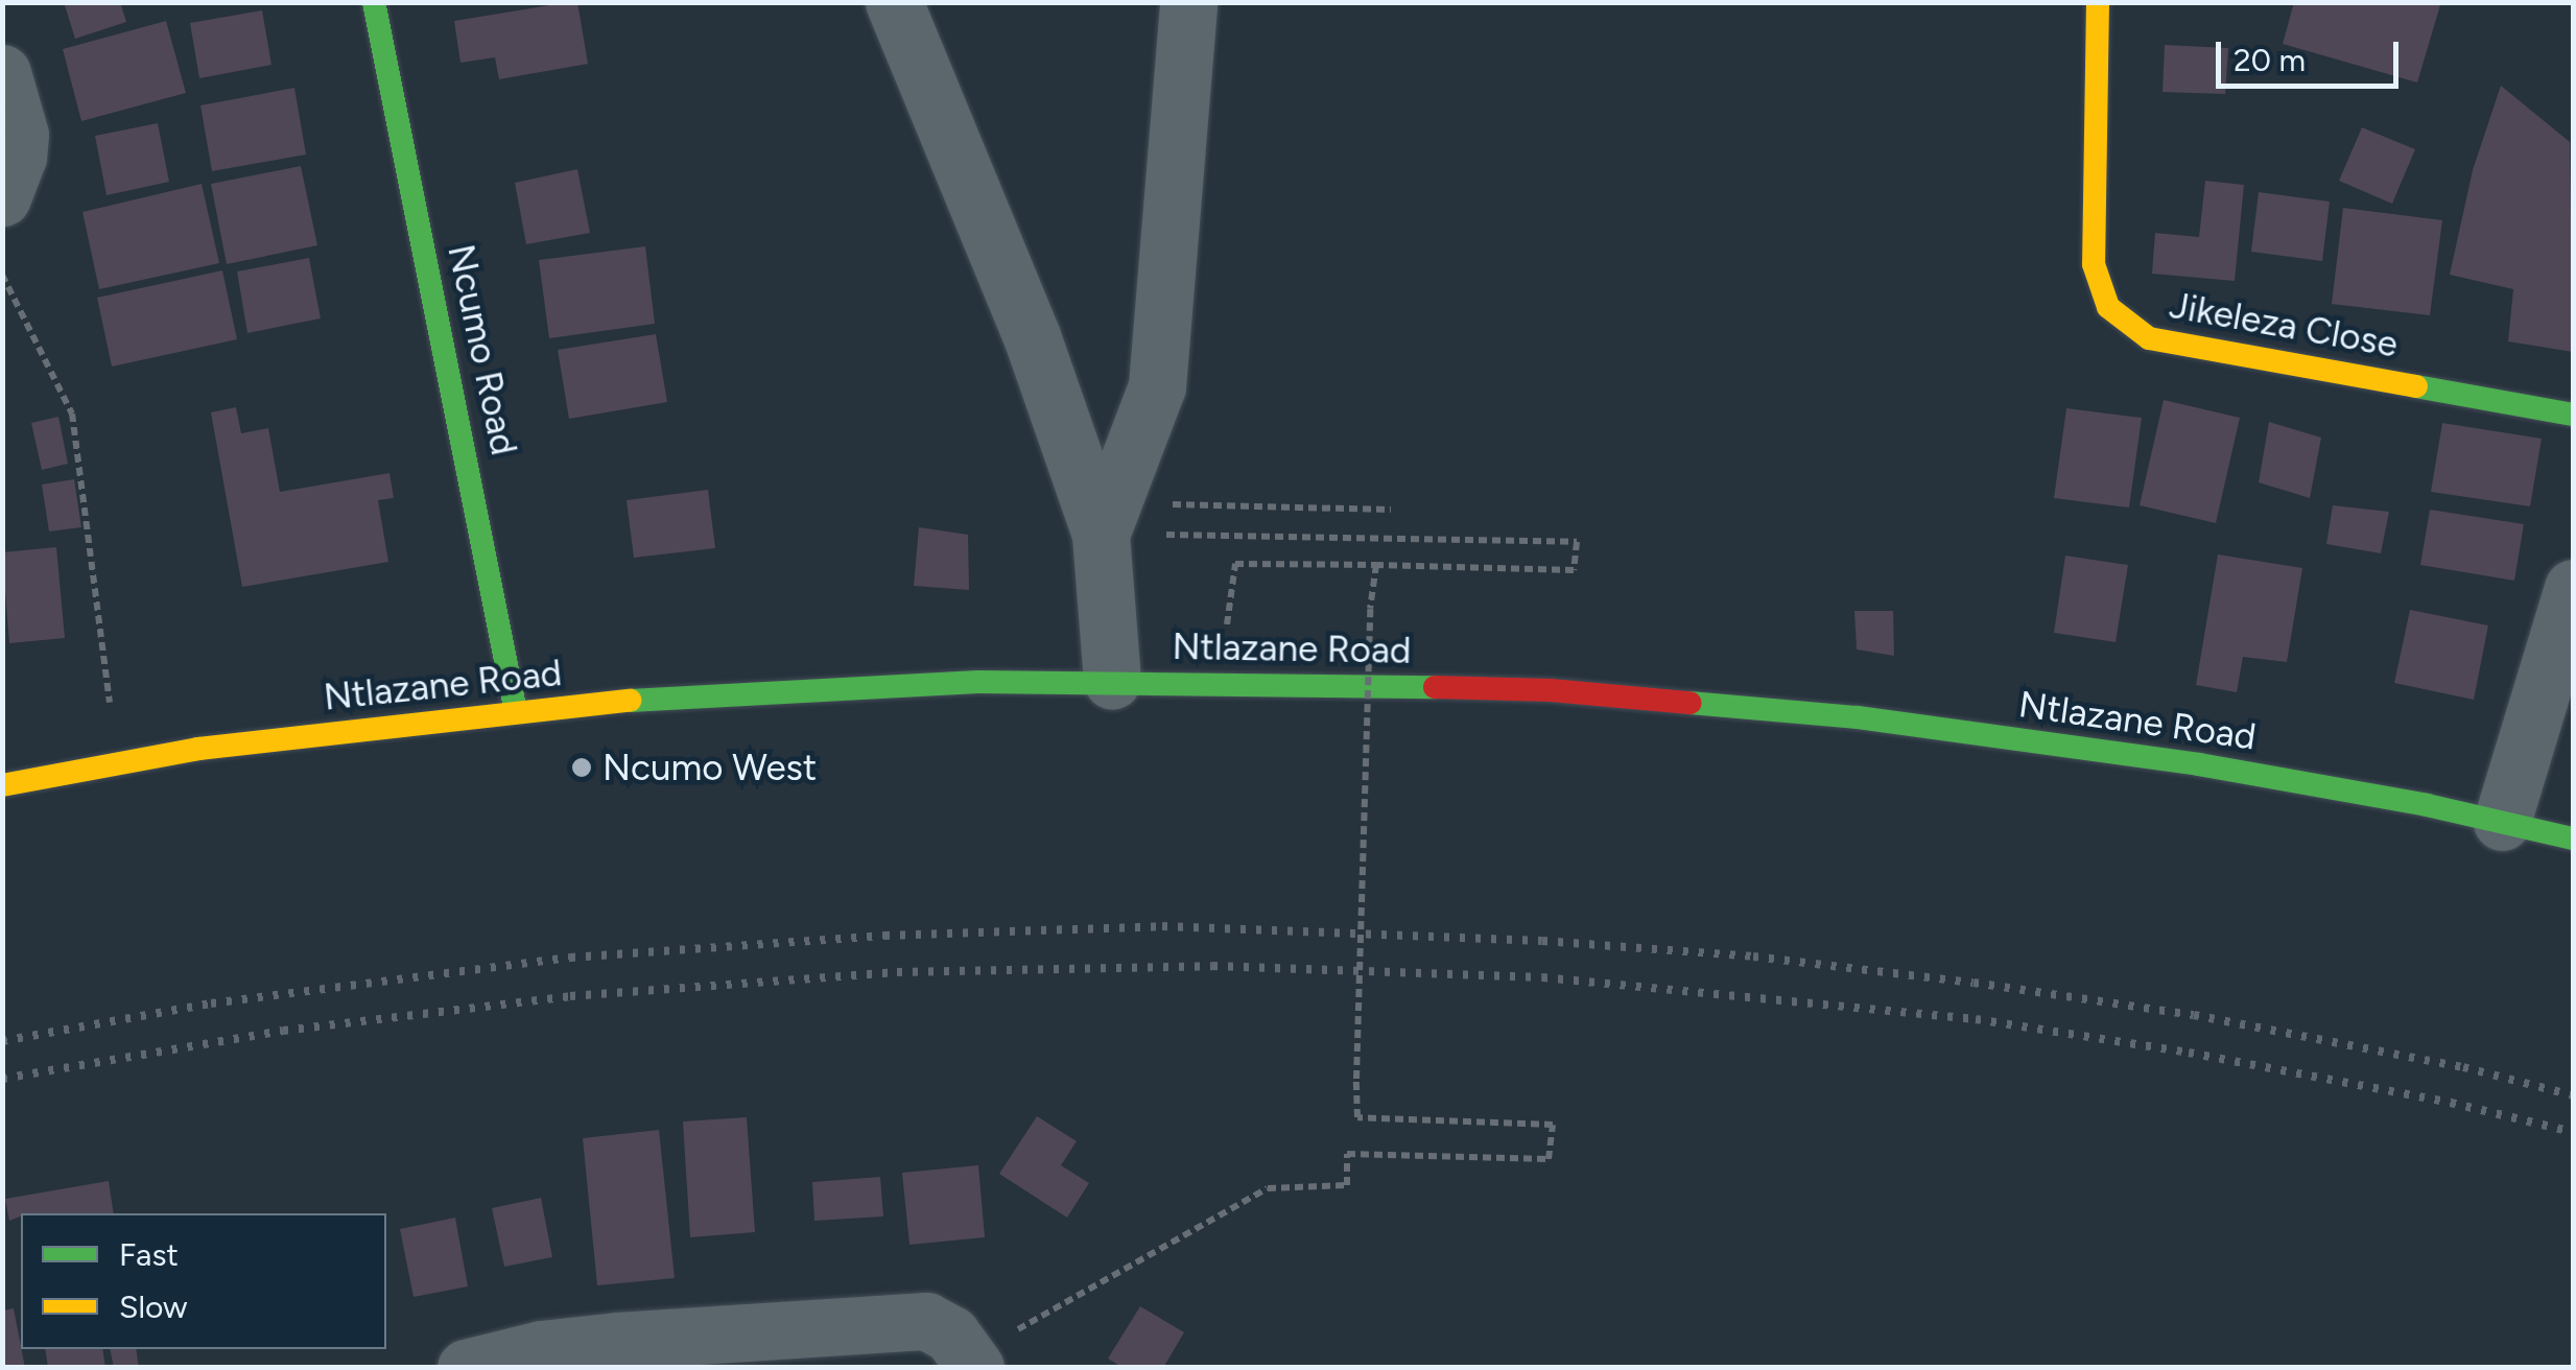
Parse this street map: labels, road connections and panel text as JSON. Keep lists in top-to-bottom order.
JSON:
{
  "streets": {
    "street": ["Jikeleza Close", "Ncumo Road", "Ntlazane Road"]
  },
  "crossings": [
    ["Ncumo Road", "Ntlazane Road"]
  ],
  "places": ["Ncumo West"],
  "legend": ["Fast", "Slow"],
  "scale_bar": "20 m"
}
